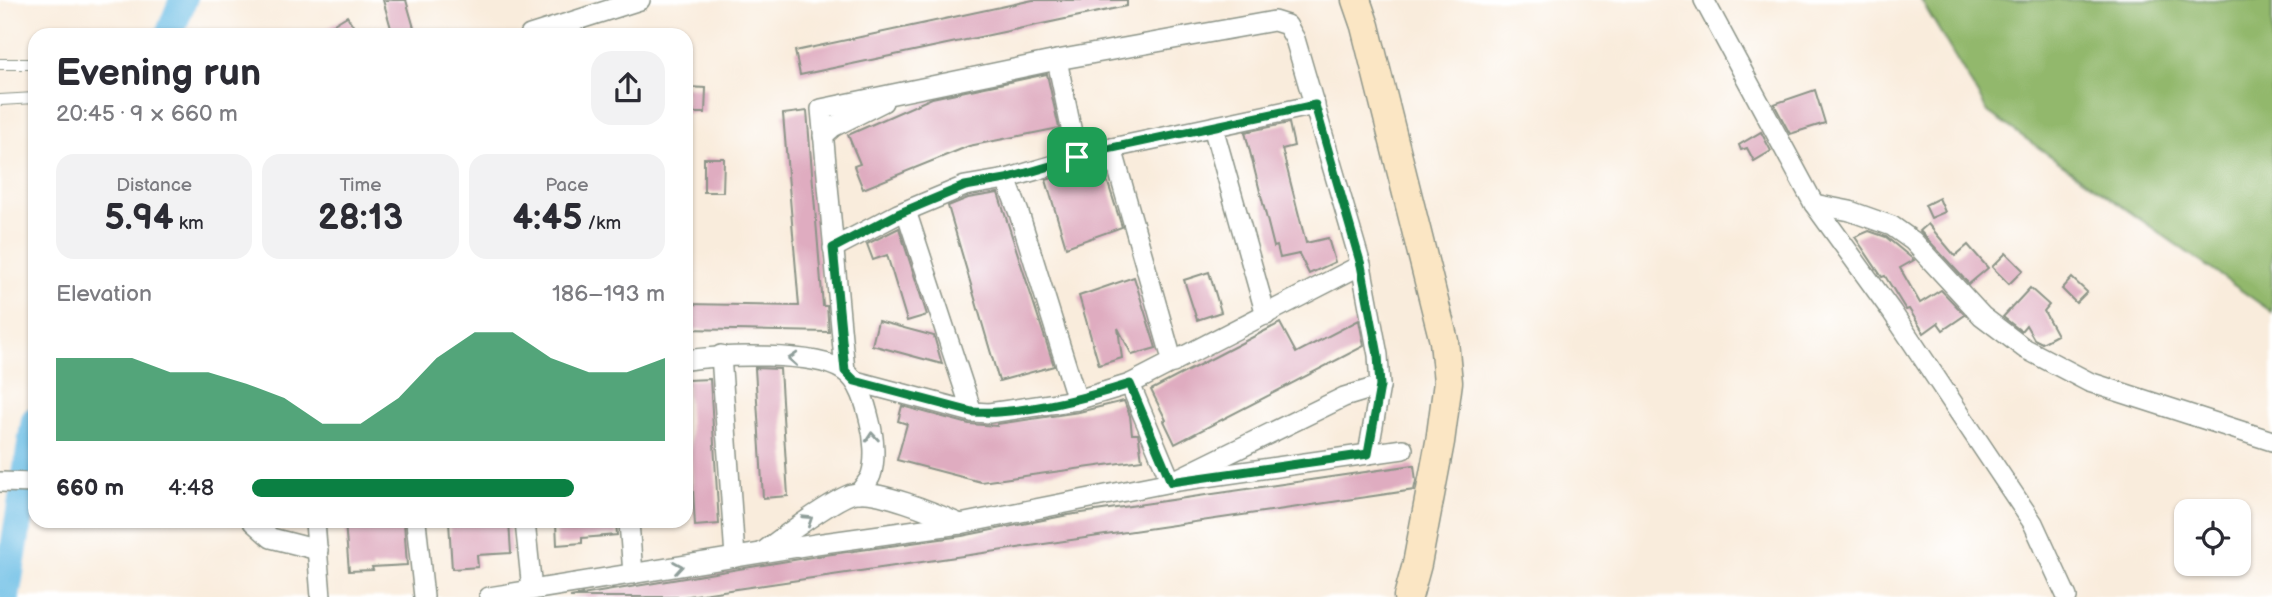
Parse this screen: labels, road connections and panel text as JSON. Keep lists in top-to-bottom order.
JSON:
{
  "page": {
    "heading": ["Evening run", "20:45 · 9 × 660 m"],
    "stats": [
      ["Distance", "5.94 km"],
      ["Time", "28:13"],
      ["Pace", "4:45 /km"]
    ],
    "chart": ["Elevation", "186–193 m"],
    "list": [
      {
        "name": "660 m",
        "note": "4:48"
      }
    ]
  }
}
